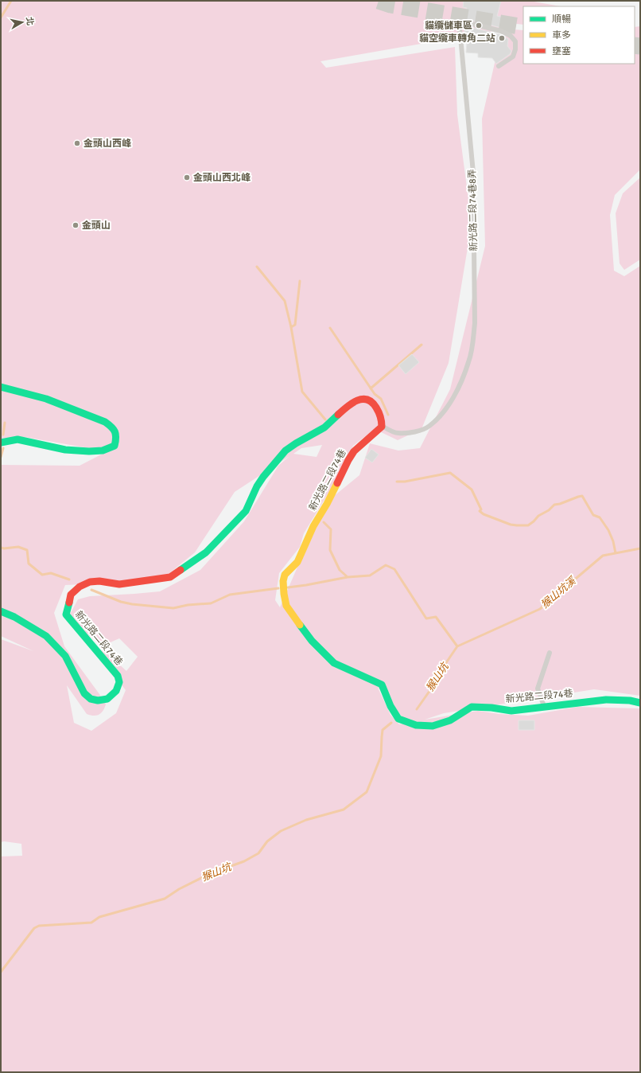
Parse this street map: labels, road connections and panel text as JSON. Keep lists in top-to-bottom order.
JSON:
{
  "streets": {
    "street": ["新光路二段74巷"],
    "lane": ["新光路二段74巷8弄"]
  },
  "crossings": [
    ["新光路二段74巷8弄", "新光路二段74巷"]
  ],
  "water": ["猴山坑溪", "猴山坑"],
  "places": [
    "貓纜儲車區",
    "貓空纜車轉角二站",
    "金頭山西峰",
    "金頭山西北峰",
    "金頭山"
  ],
  "legend": ["順暢", "車多", "壅塞"],
  "north": "right"
}
